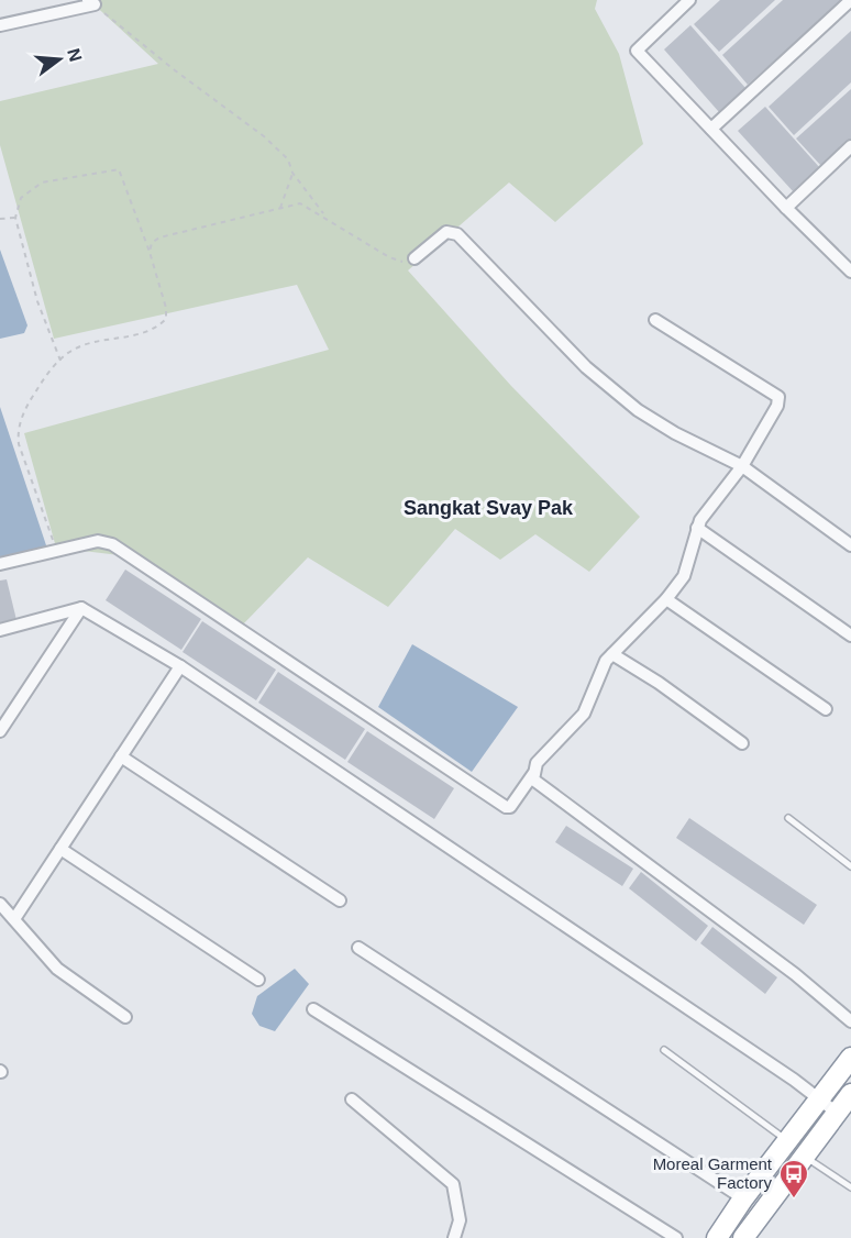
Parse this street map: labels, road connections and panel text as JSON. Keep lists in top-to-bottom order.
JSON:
{
  "districts": ["Sangkat Svay Pak"],
  "places": {
    "bus stop": ["Moreal Garment Factory"]
  },
  "north": "right"
}
